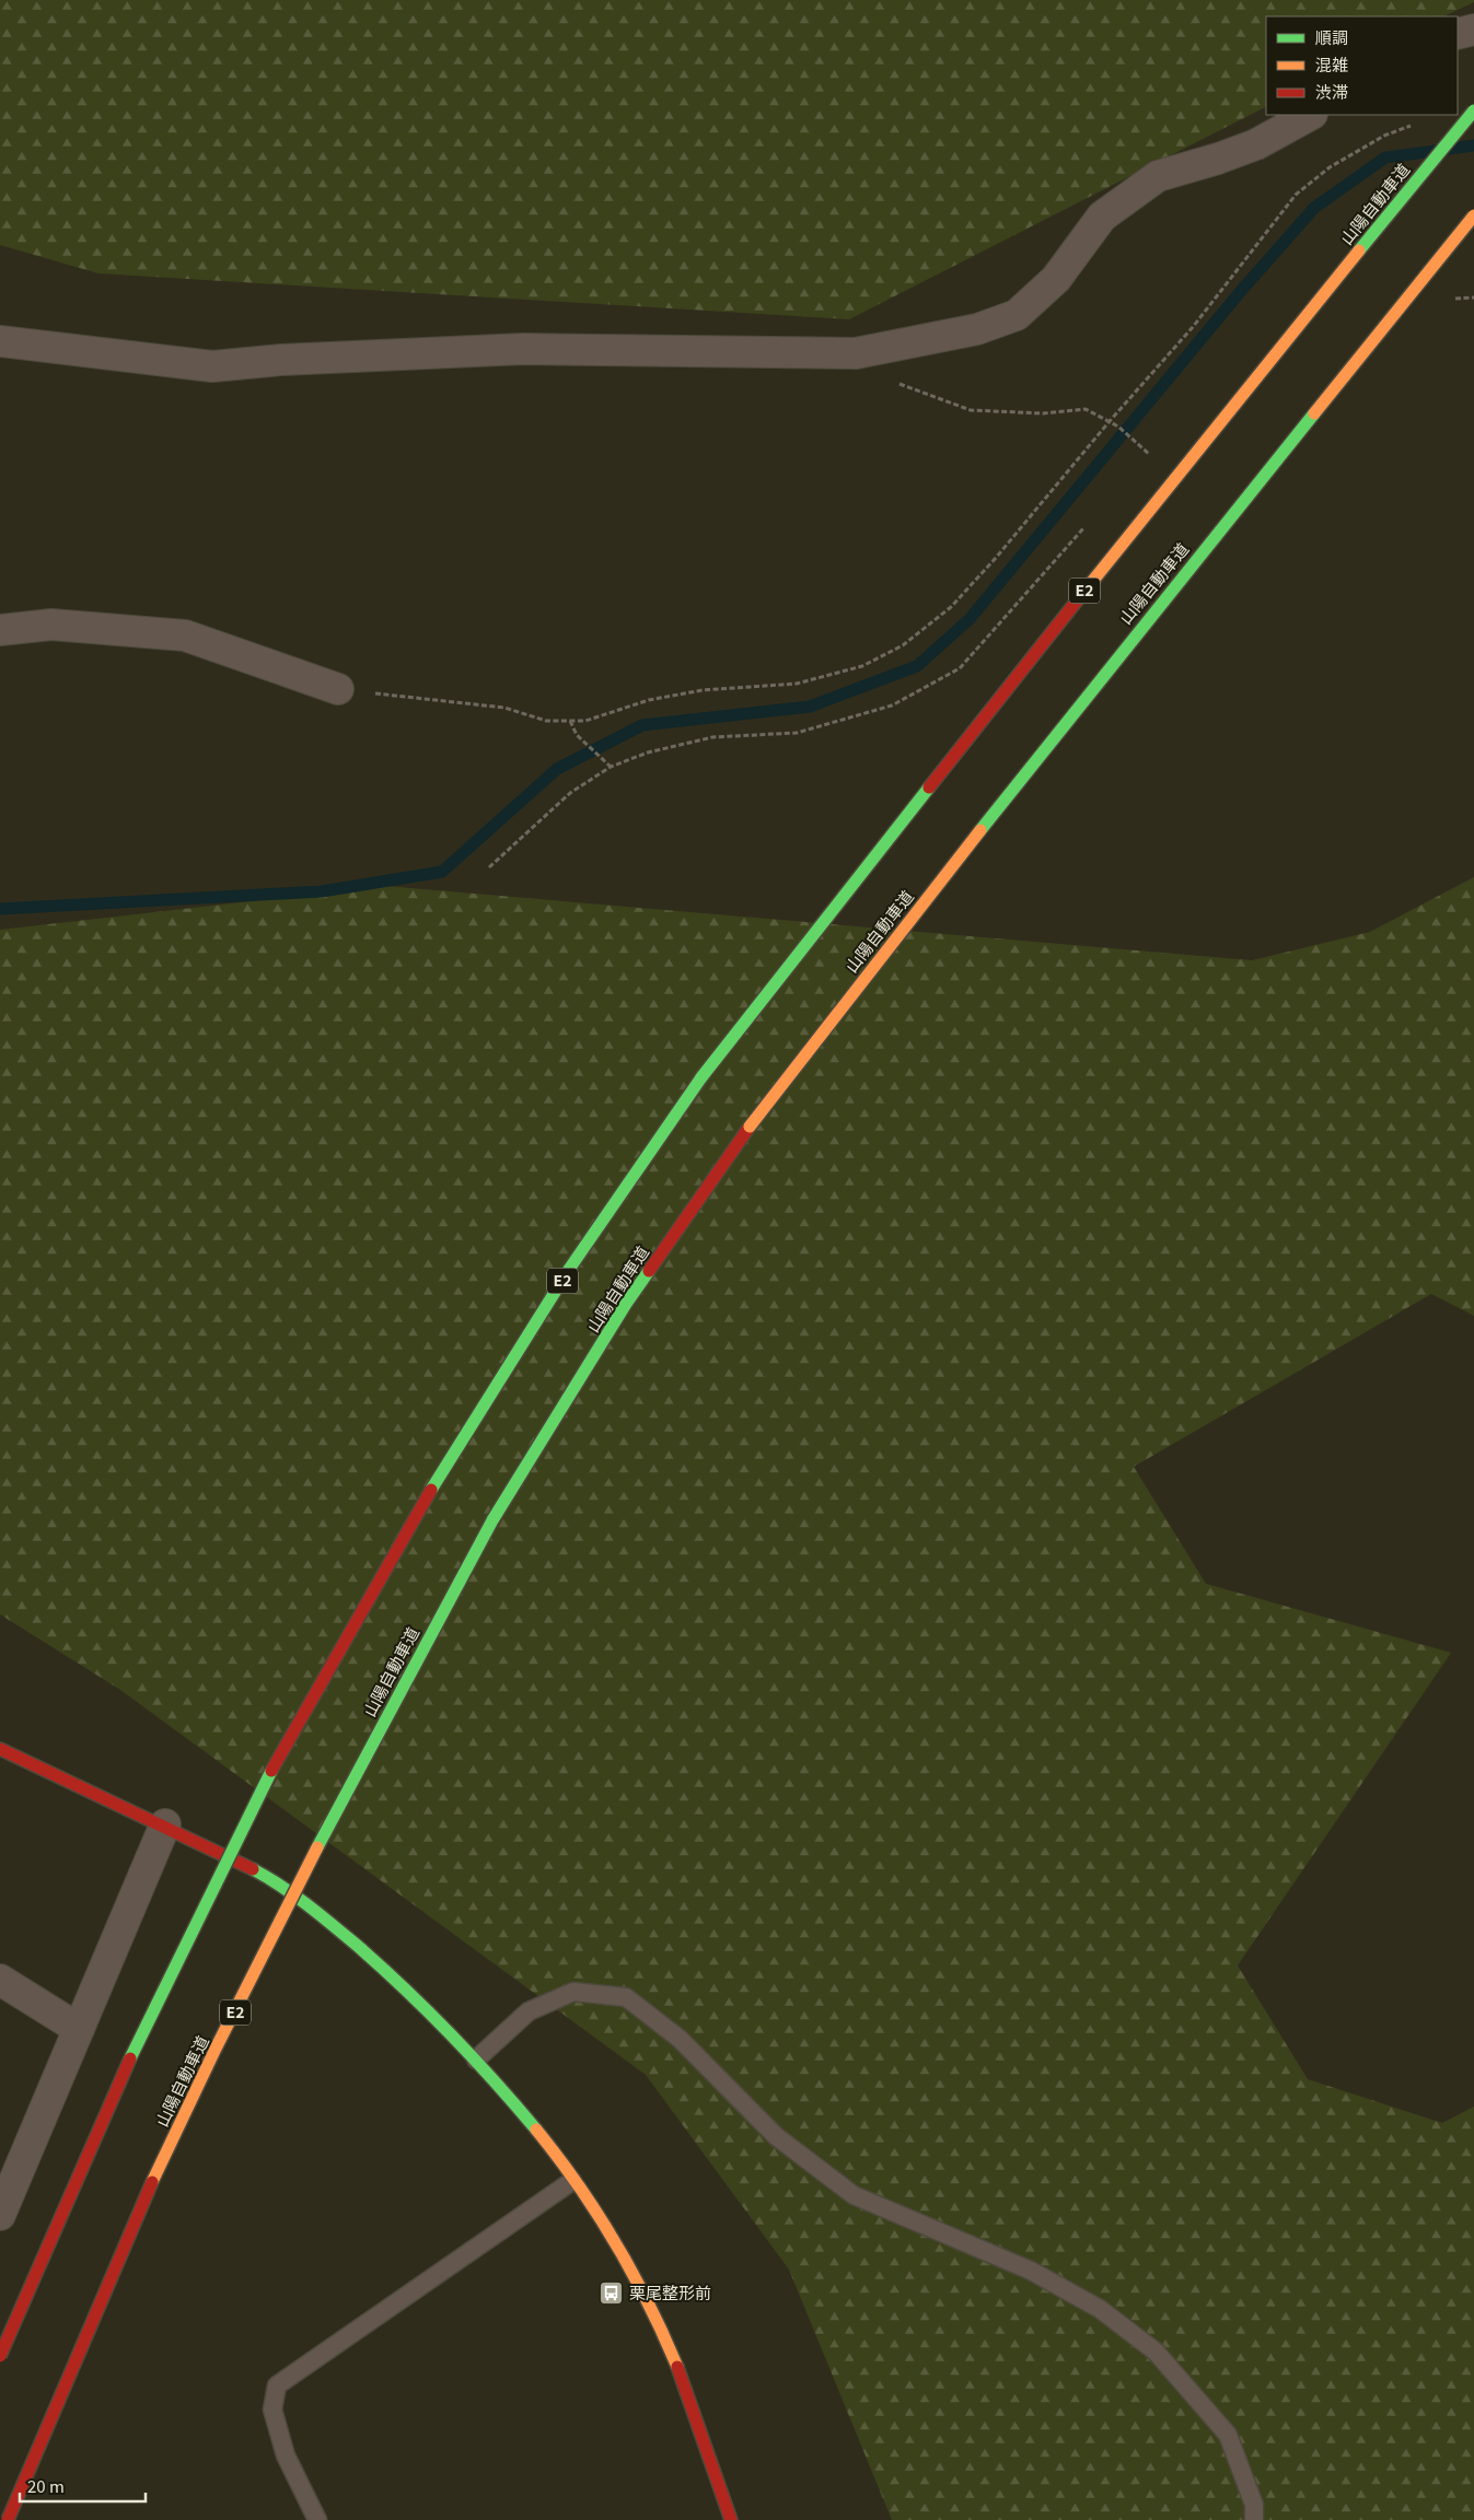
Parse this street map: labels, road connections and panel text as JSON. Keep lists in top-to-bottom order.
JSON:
{
  "streets": {
    "main road": ["山陽自動車道", "E2"]
  },
  "places": {
    "bus stop": ["栗尾整形前"]
  },
  "legend": ["順調", "混雑", "渋滞"],
  "scale_bar": "20 m"
}
